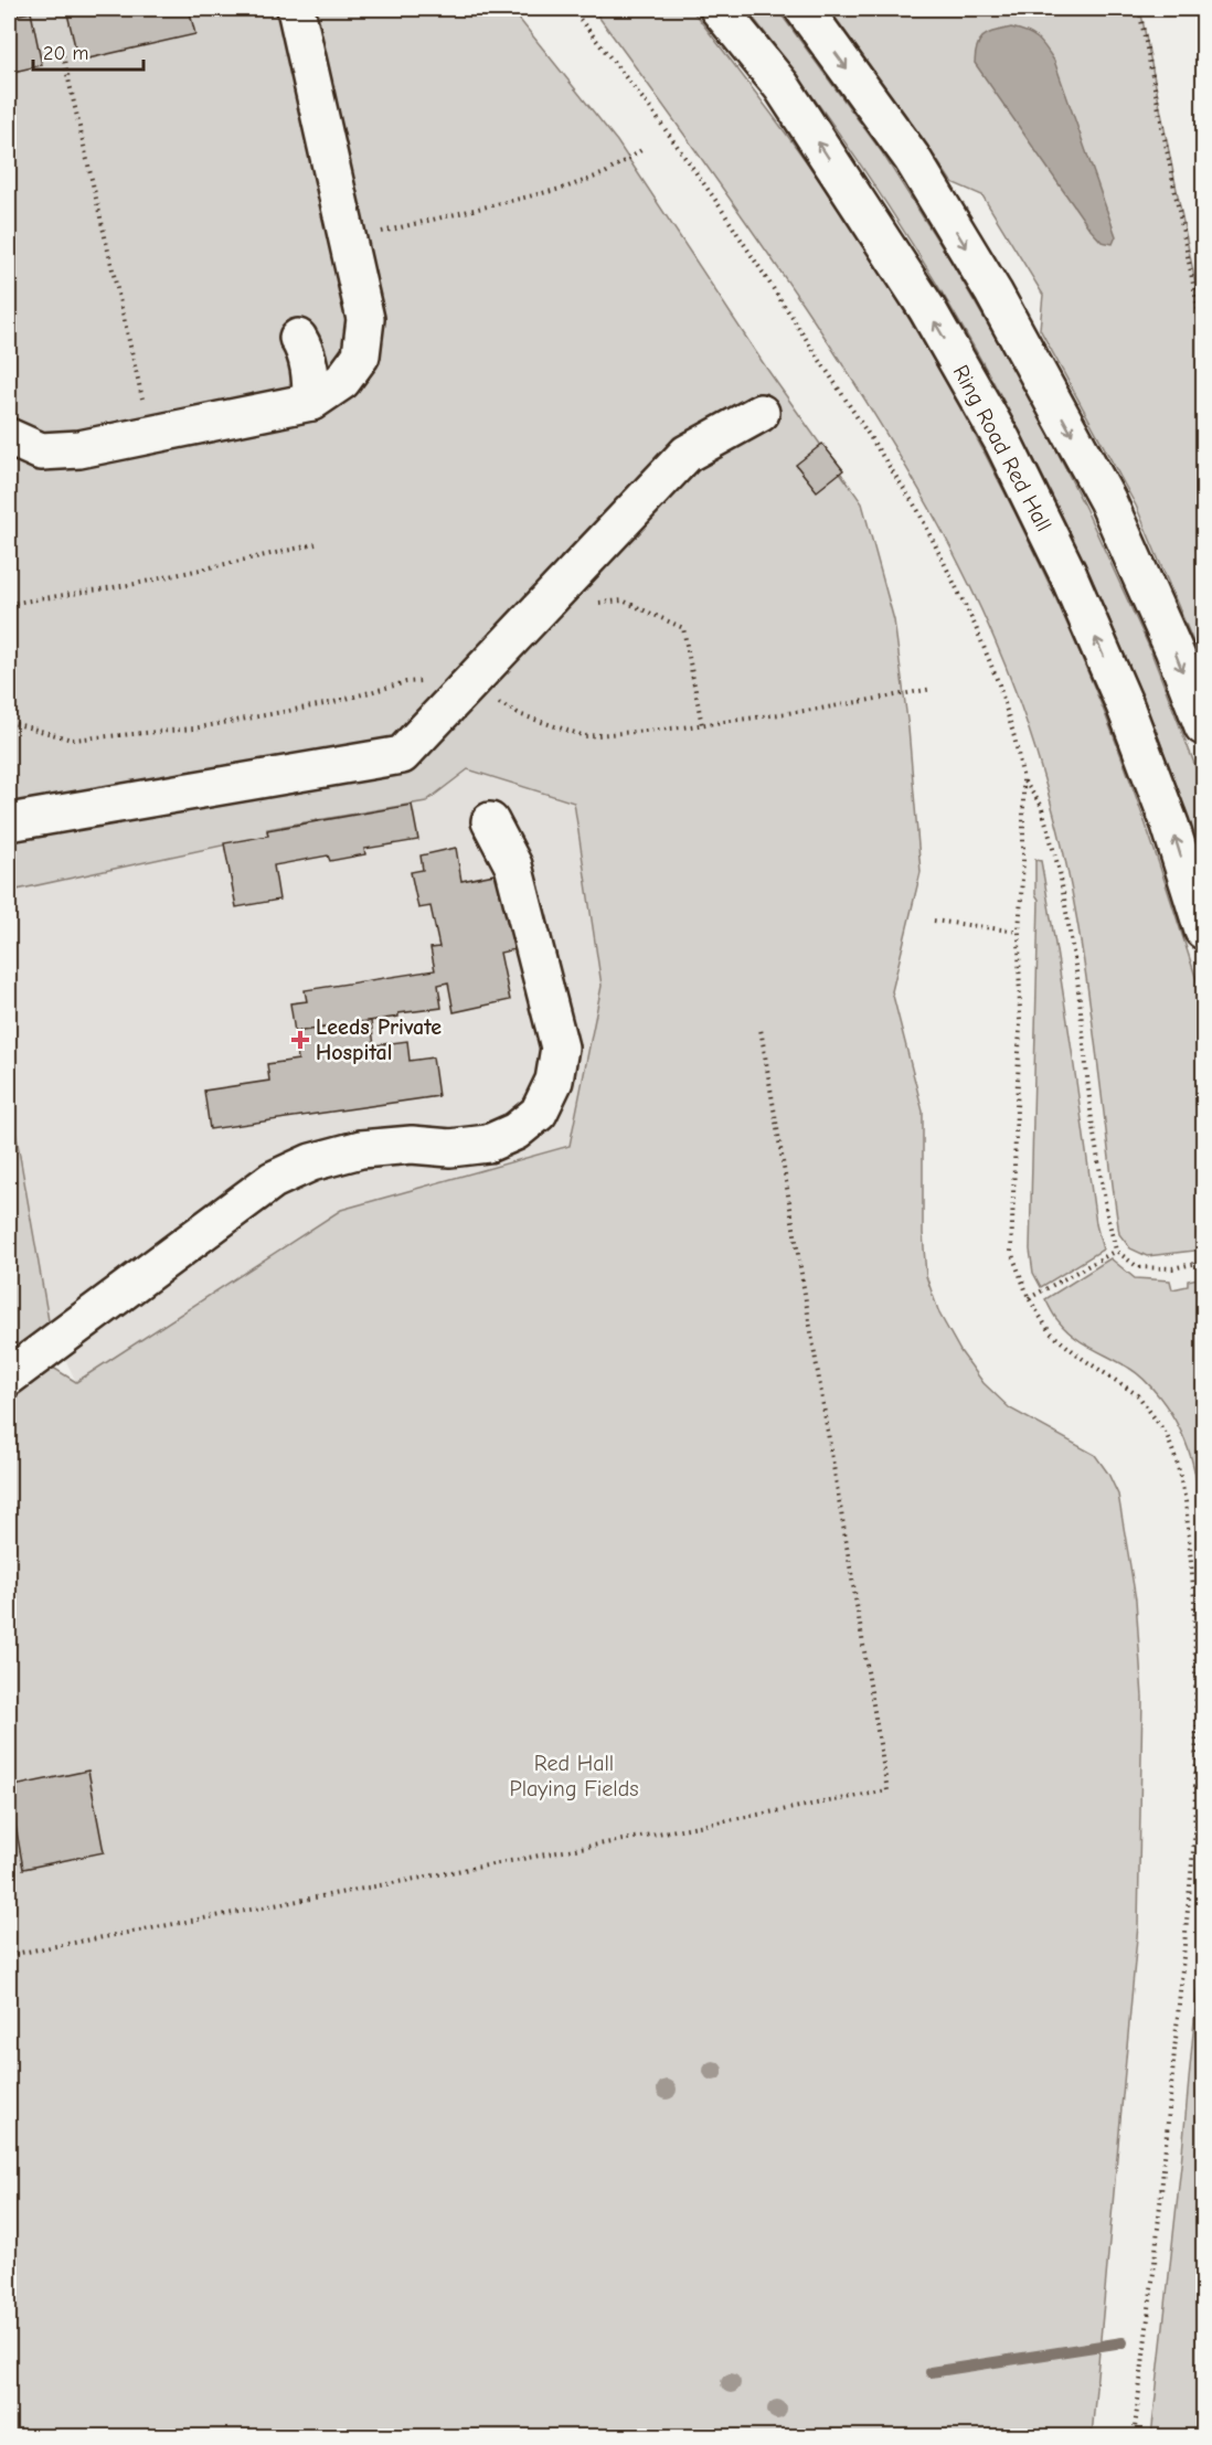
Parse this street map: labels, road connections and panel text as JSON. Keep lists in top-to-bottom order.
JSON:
{
  "streets": {
    "main road": ["Ring Road Red Hall"]
  },
  "parks": ["Red Hall Playing Fields"],
  "places": {
    "health": ["Leeds Private Hospital"]
  },
  "scale_bar": "20 m"
}
